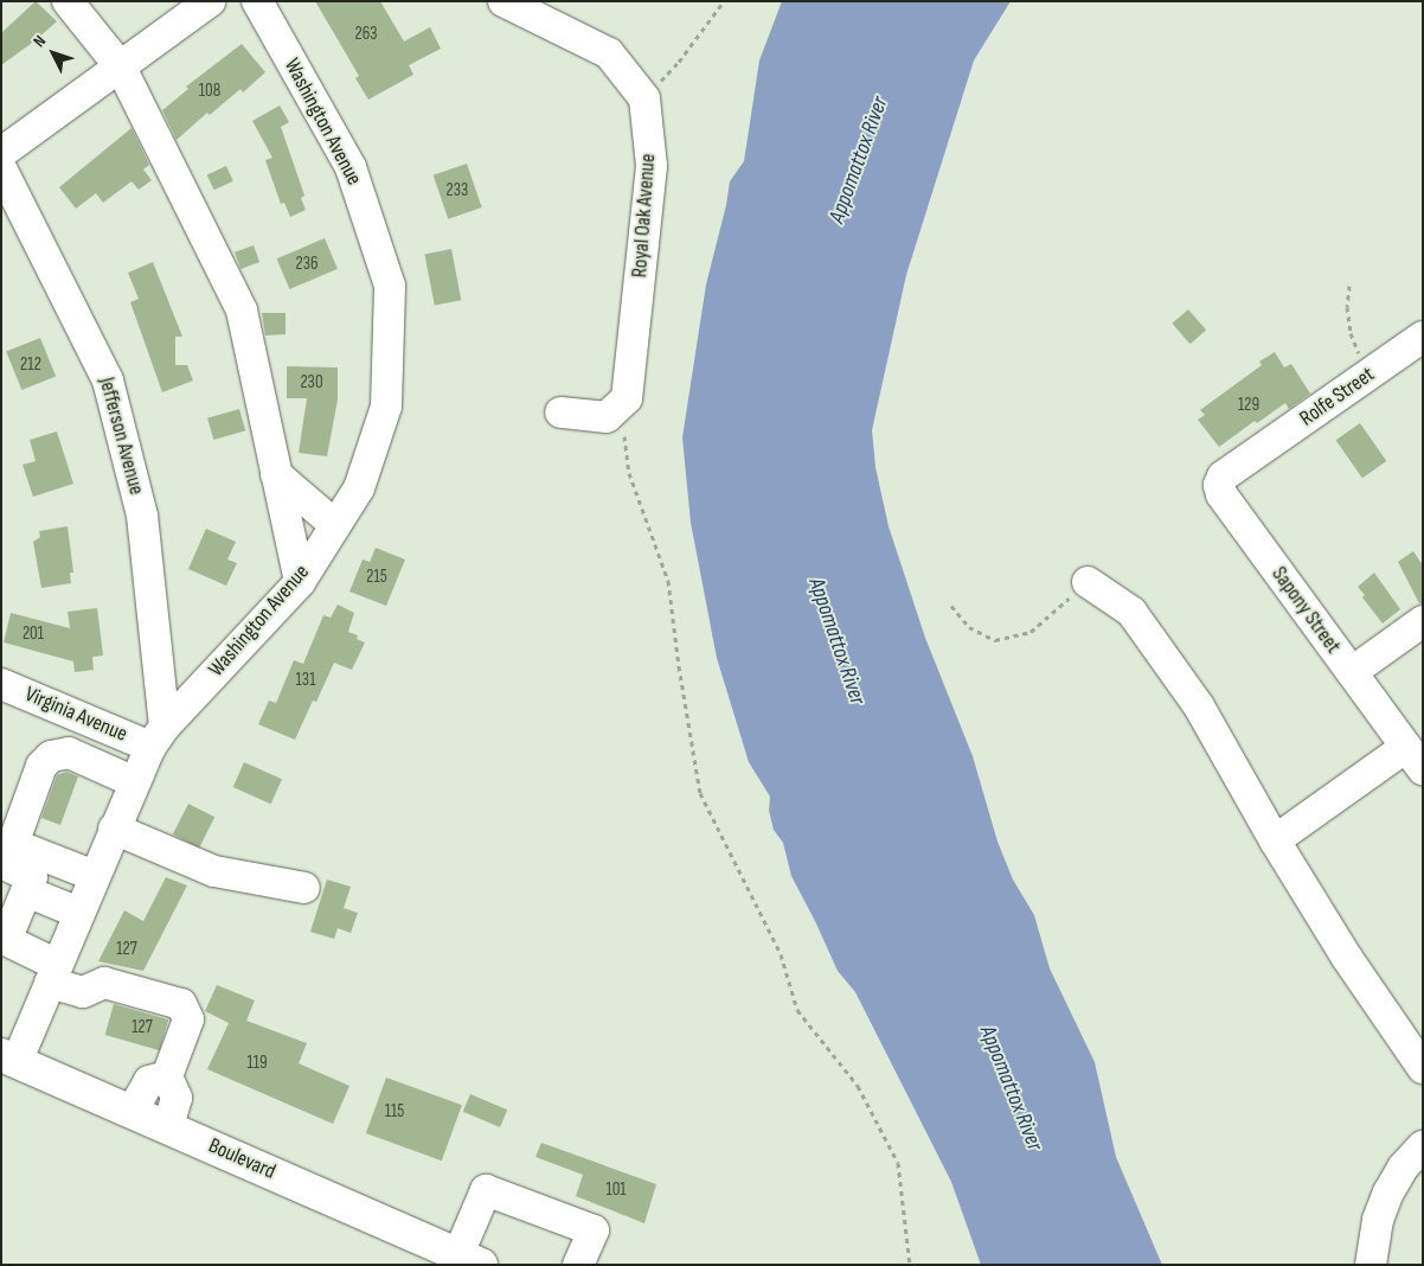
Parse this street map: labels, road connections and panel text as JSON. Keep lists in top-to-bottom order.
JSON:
{
  "streets": {
    "main road": ["Boulevard"],
    "street": [
      "Washington Avenue",
      "Royal Oak Avenue",
      "Rolfe Street",
      "Jefferson Avenue",
      "Sapony Street",
      "Virginia Avenue"
    ]
  },
  "crossings": [
    ["Washington Avenue", "Jefferson Avenue"],
    ["Washington Avenue", "Virginia Avenue"],
    ["Washington Avenue", "Boulevard"],
    ["Rolfe Street", "Sapony Street"],
    ["Jefferson Avenue", "Virginia Avenue"]
  ],
  "water": ["Appomattox River"],
  "house_numbers": [
    "263",
    "108",
    "233",
    "236",
    "212",
    "230",
    "129",
    "215",
    "201",
    "131",
    "127",
    "127",
    "119",
    "115",
    "101"
  ],
  "north": "top left"
}
